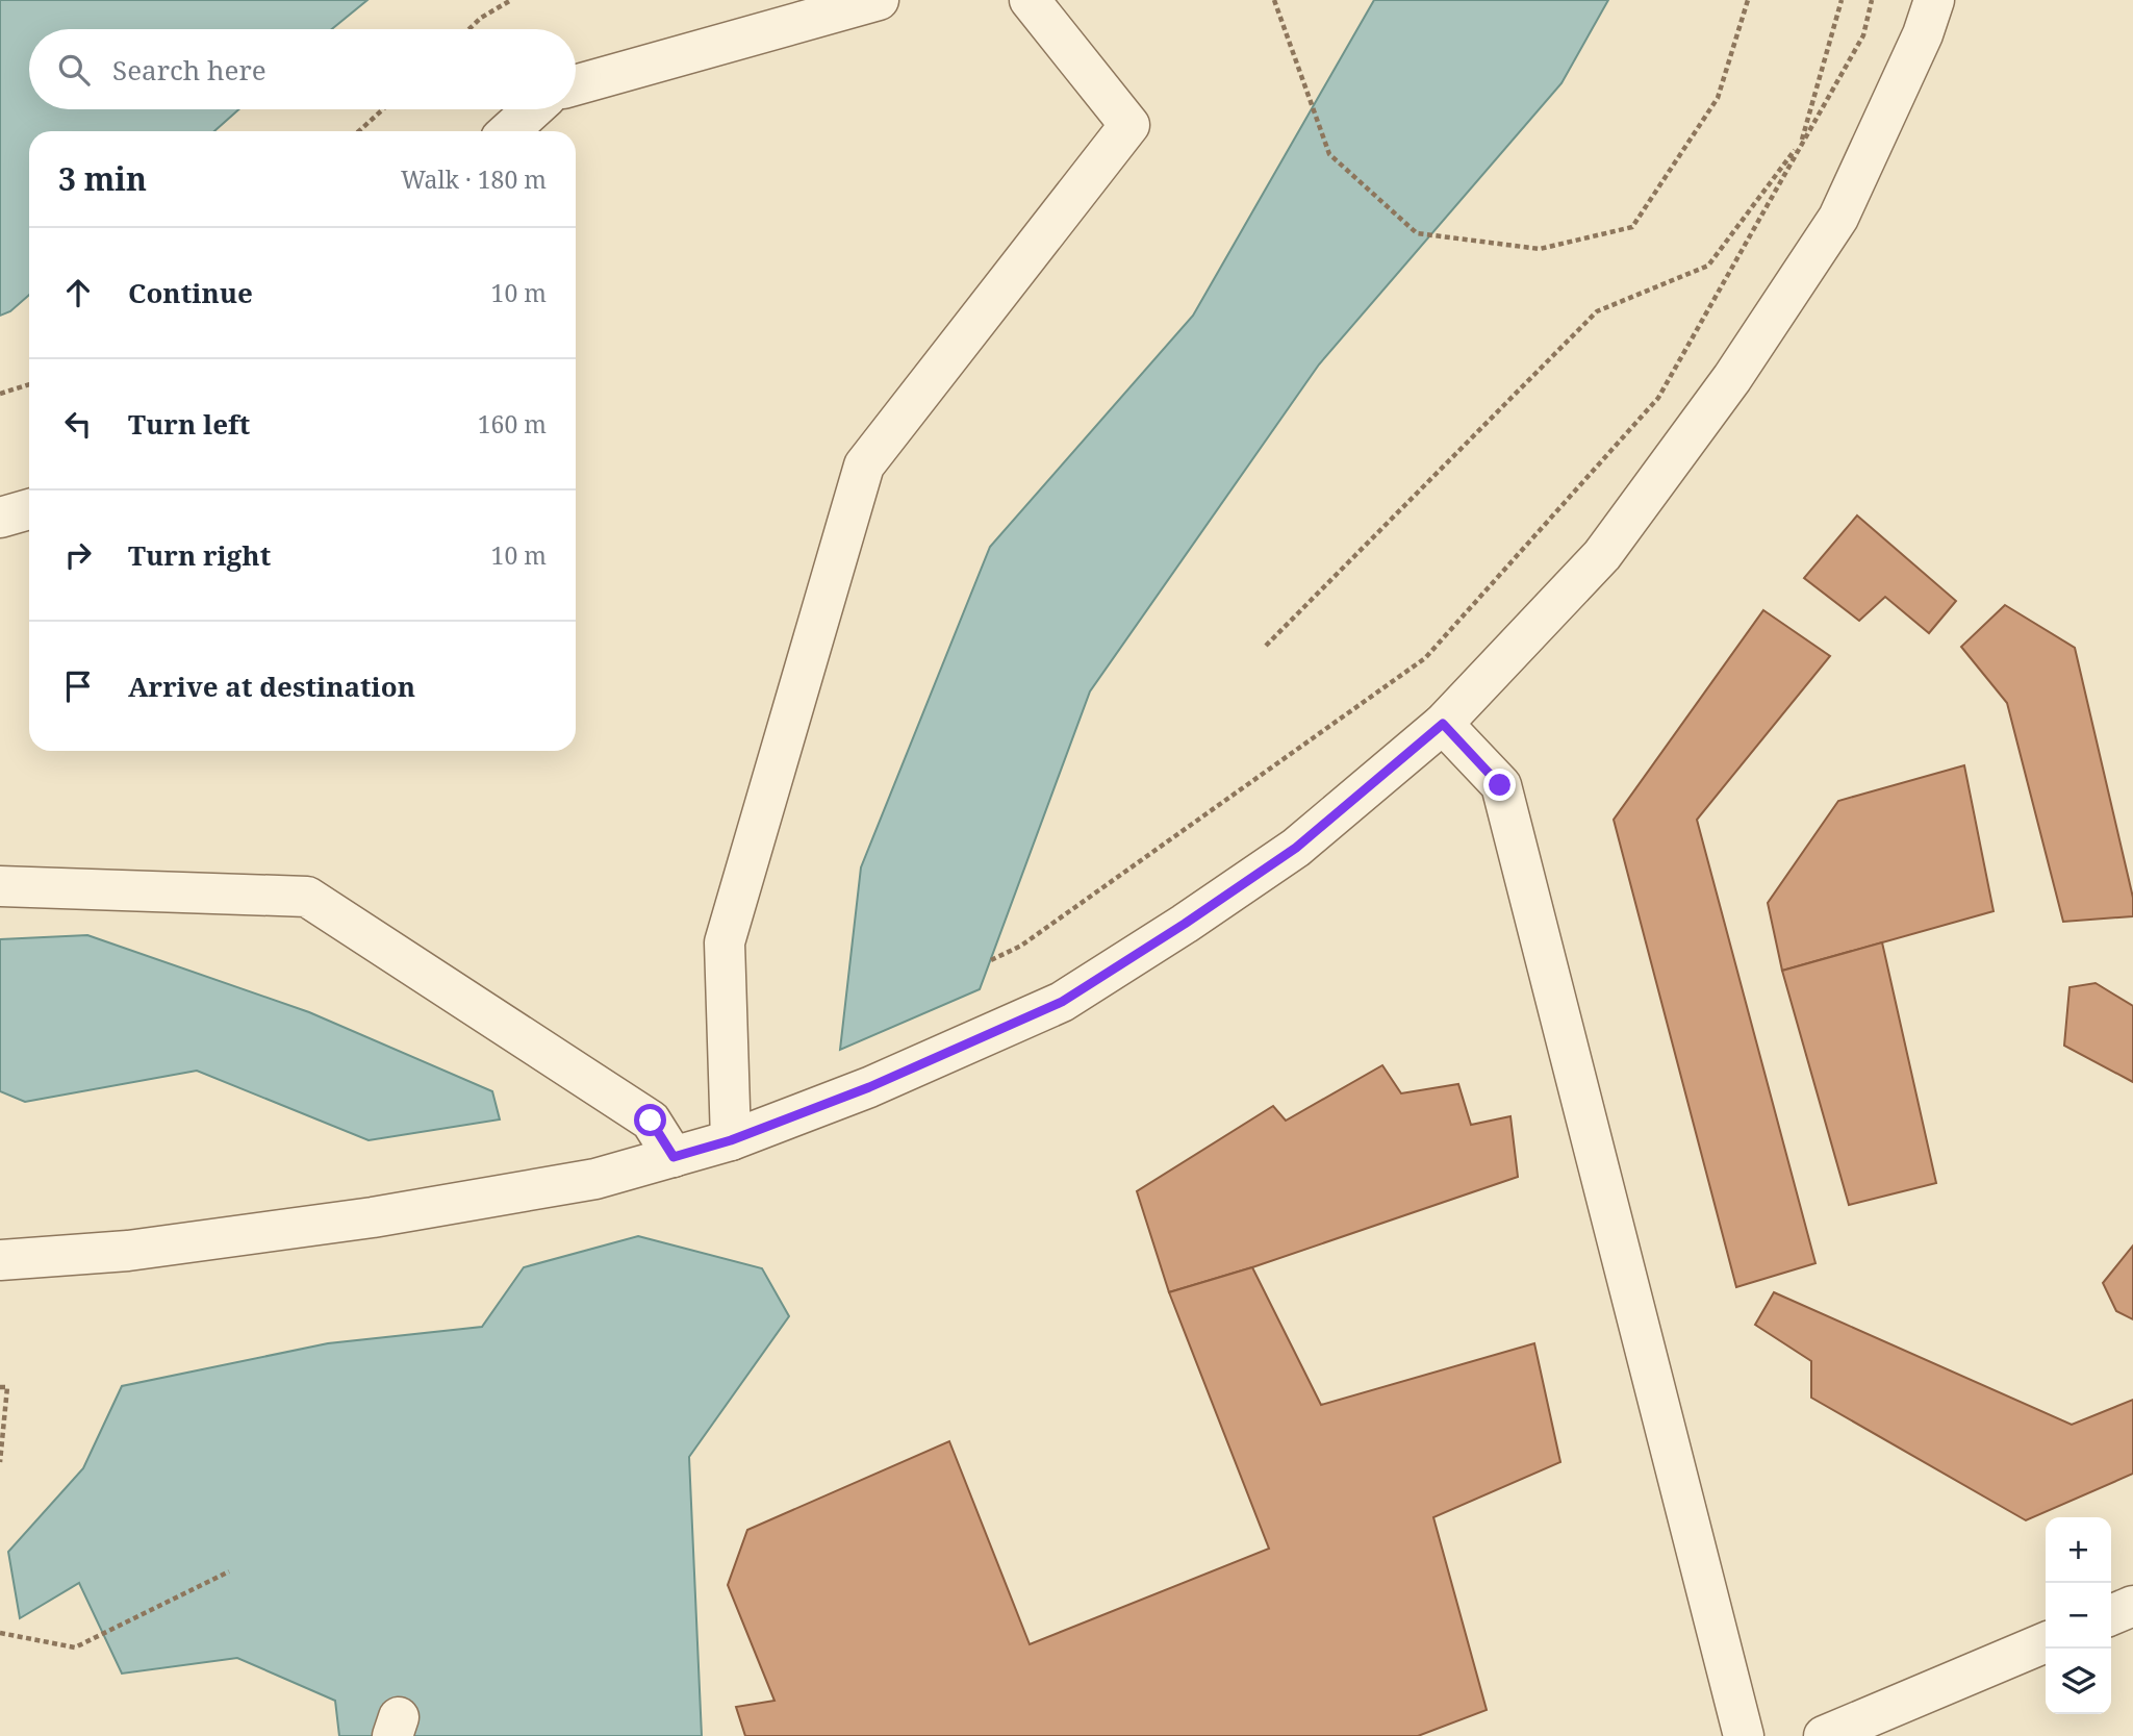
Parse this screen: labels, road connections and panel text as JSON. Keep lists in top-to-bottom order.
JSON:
{
  "page": {
    "search": "Search here",
    "heading": ["3 min", "Walk · 180 m"],
    "list": [
      ["Continue", "10 m"],
      ["Turn left", "160 m"],
      ["Turn right", "10 m"],
      "Arrive at destination"
    ],
    "map_buttons": ["+", "−"]
  }
}
